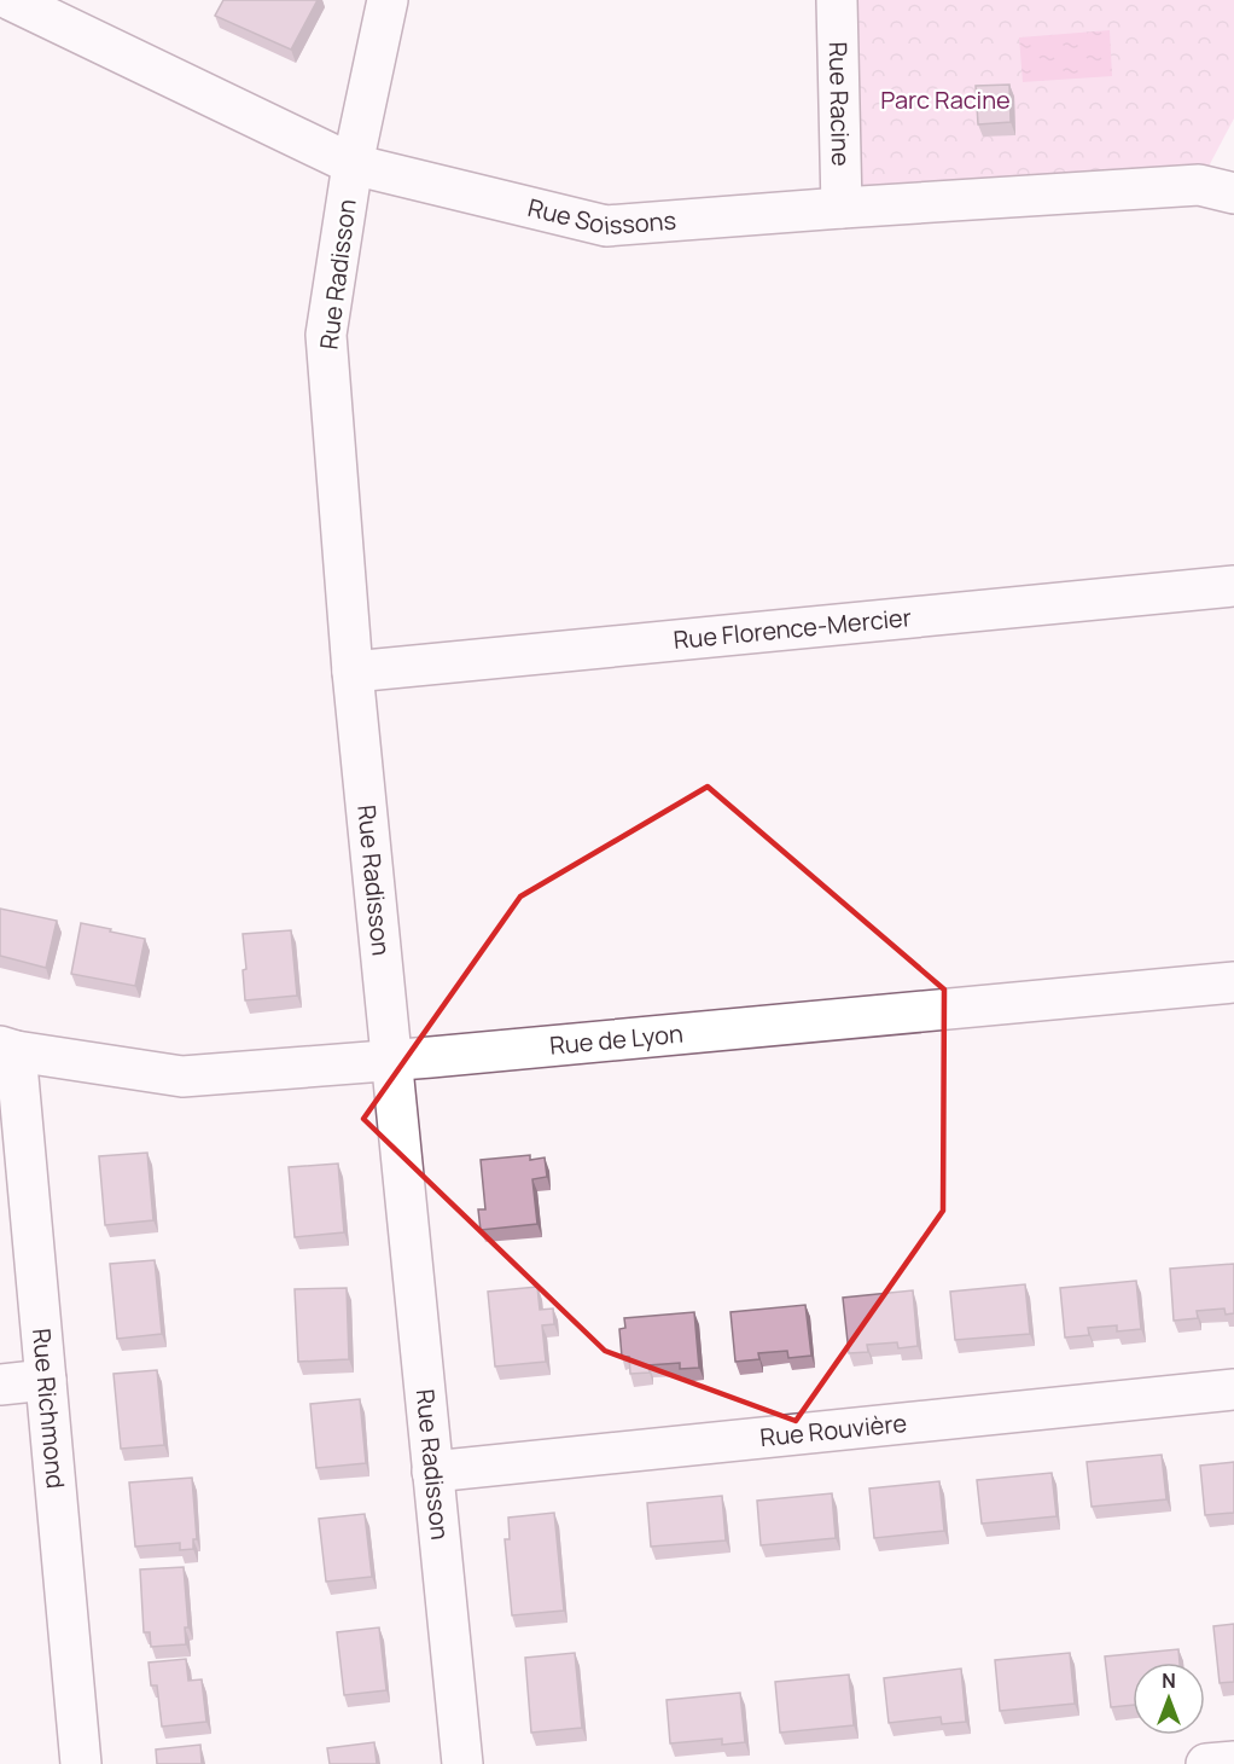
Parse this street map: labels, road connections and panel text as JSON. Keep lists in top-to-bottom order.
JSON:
{
  "streets": {
    "street": [
      "Rue Racine",
      "Rue Soissons",
      "Rue Radisson",
      "Rue Florence-Mercier",
      "Rue de Lyon",
      "Rue Richmond",
      "Rue Rouvière"
    ]
  },
  "crossings": [
    ["Rue Racine", "Rue Soissons"],
    ["Rue Soissons", "Rue Radisson"],
    ["Rue Radisson", "Rue Florence-Mercier"],
    ["Rue Radisson", "Rue de Lyon"],
    ["Rue Radisson", "Rue Rouvière"],
    ["Rue de Lyon", "Rue Richmond"]
  ],
  "parks": ["Parc Racine"],
  "north": "top"
}
